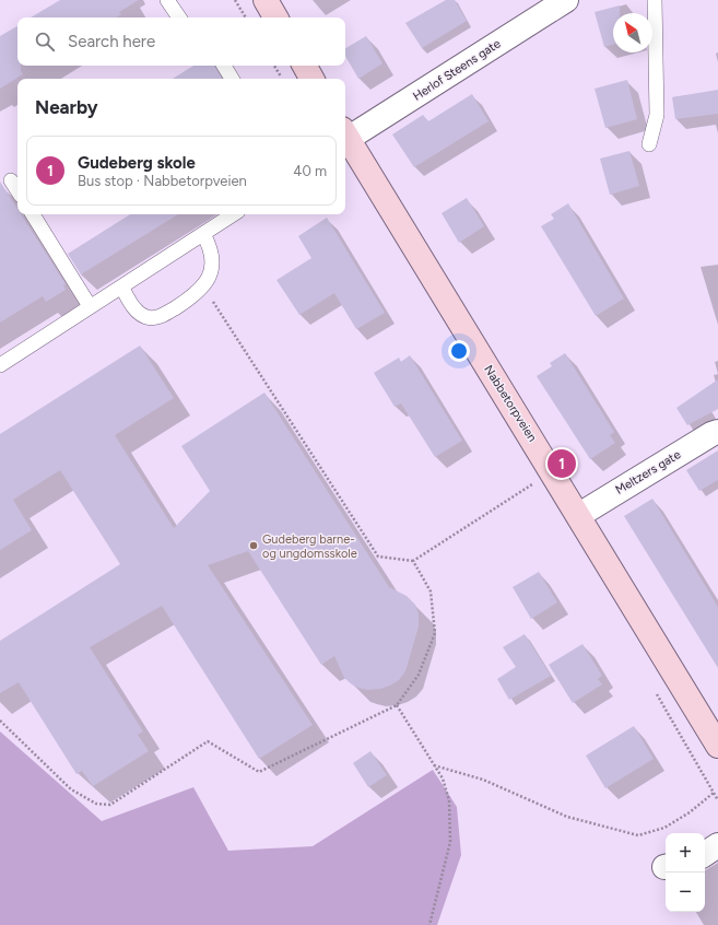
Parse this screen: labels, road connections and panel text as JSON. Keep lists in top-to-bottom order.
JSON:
{
  "streets": {
    "street": ["Herlof Steens gate", "Nabbetorpveien", "Meltzers gate"]
  },
  "crossings": [
    ["Nabbetorpveien", "Meltzers gate"]
  ],
  "places": ["Gudeberg barne- og ungdomsskole"],
  "north": "top left",
  "page": {
    "search": "Search here",
    "heading": "Nearby",
    "list": [
      {
        "mark": "1",
        "name": "Gudeberg skole",
        "note": "Bus stop · Nabbetorpveien",
        "value": "40 m"
      }
    ],
    "pins": "1",
    "map_buttons": ["+", "−"]
  }
}
